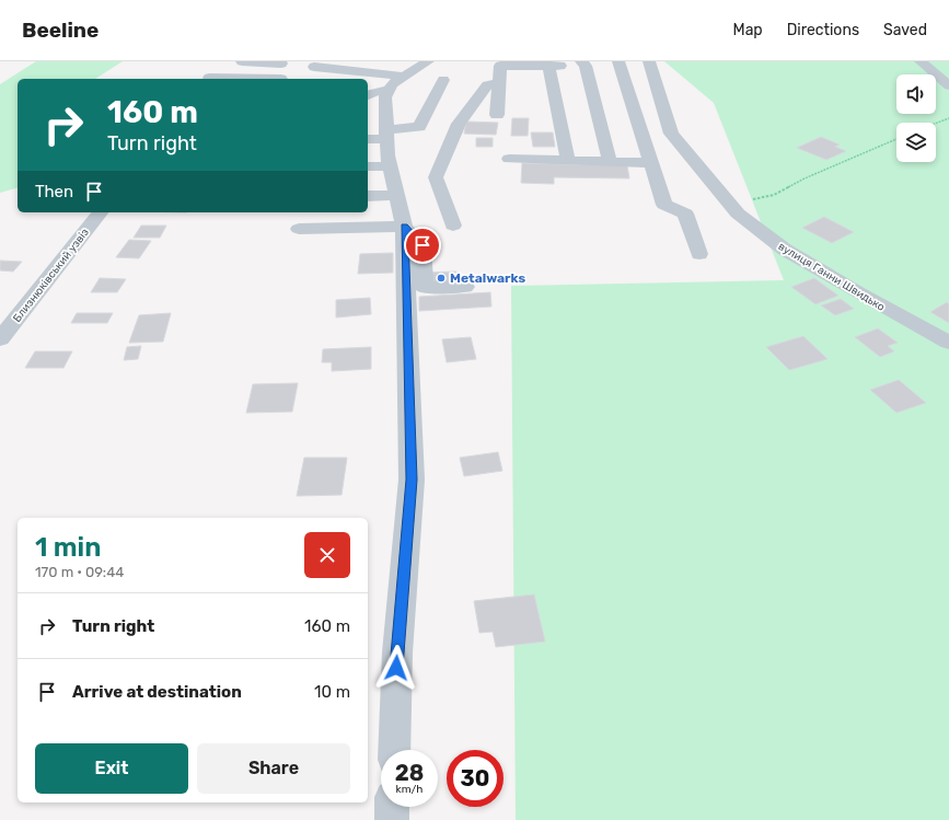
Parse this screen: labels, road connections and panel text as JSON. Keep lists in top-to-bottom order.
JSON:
{
  "streets": {
    "street": ["Близнюківський узвіз", "вулиця Ганни Швидько"]
  },
  "places": ["Metalwarks"],
  "page": {
    "header": "Beeline",
    "nav": ["Map", "Directions", "Saved"],
    "turn": ["160 m", "Turn right"],
    "then": "Then",
    "heading": ["1 min", "170 m · 09:44"],
    "list": [
      {
        "name": "Turn right",
        "value": "160 m"
      },
      {
        "name": "Arrive at destination",
        "value": "10 m"
      }
    ],
    "buttons": ["Exit", "Share"],
    "speed": "28 km/h",
    "limit": "30"
  }
}
